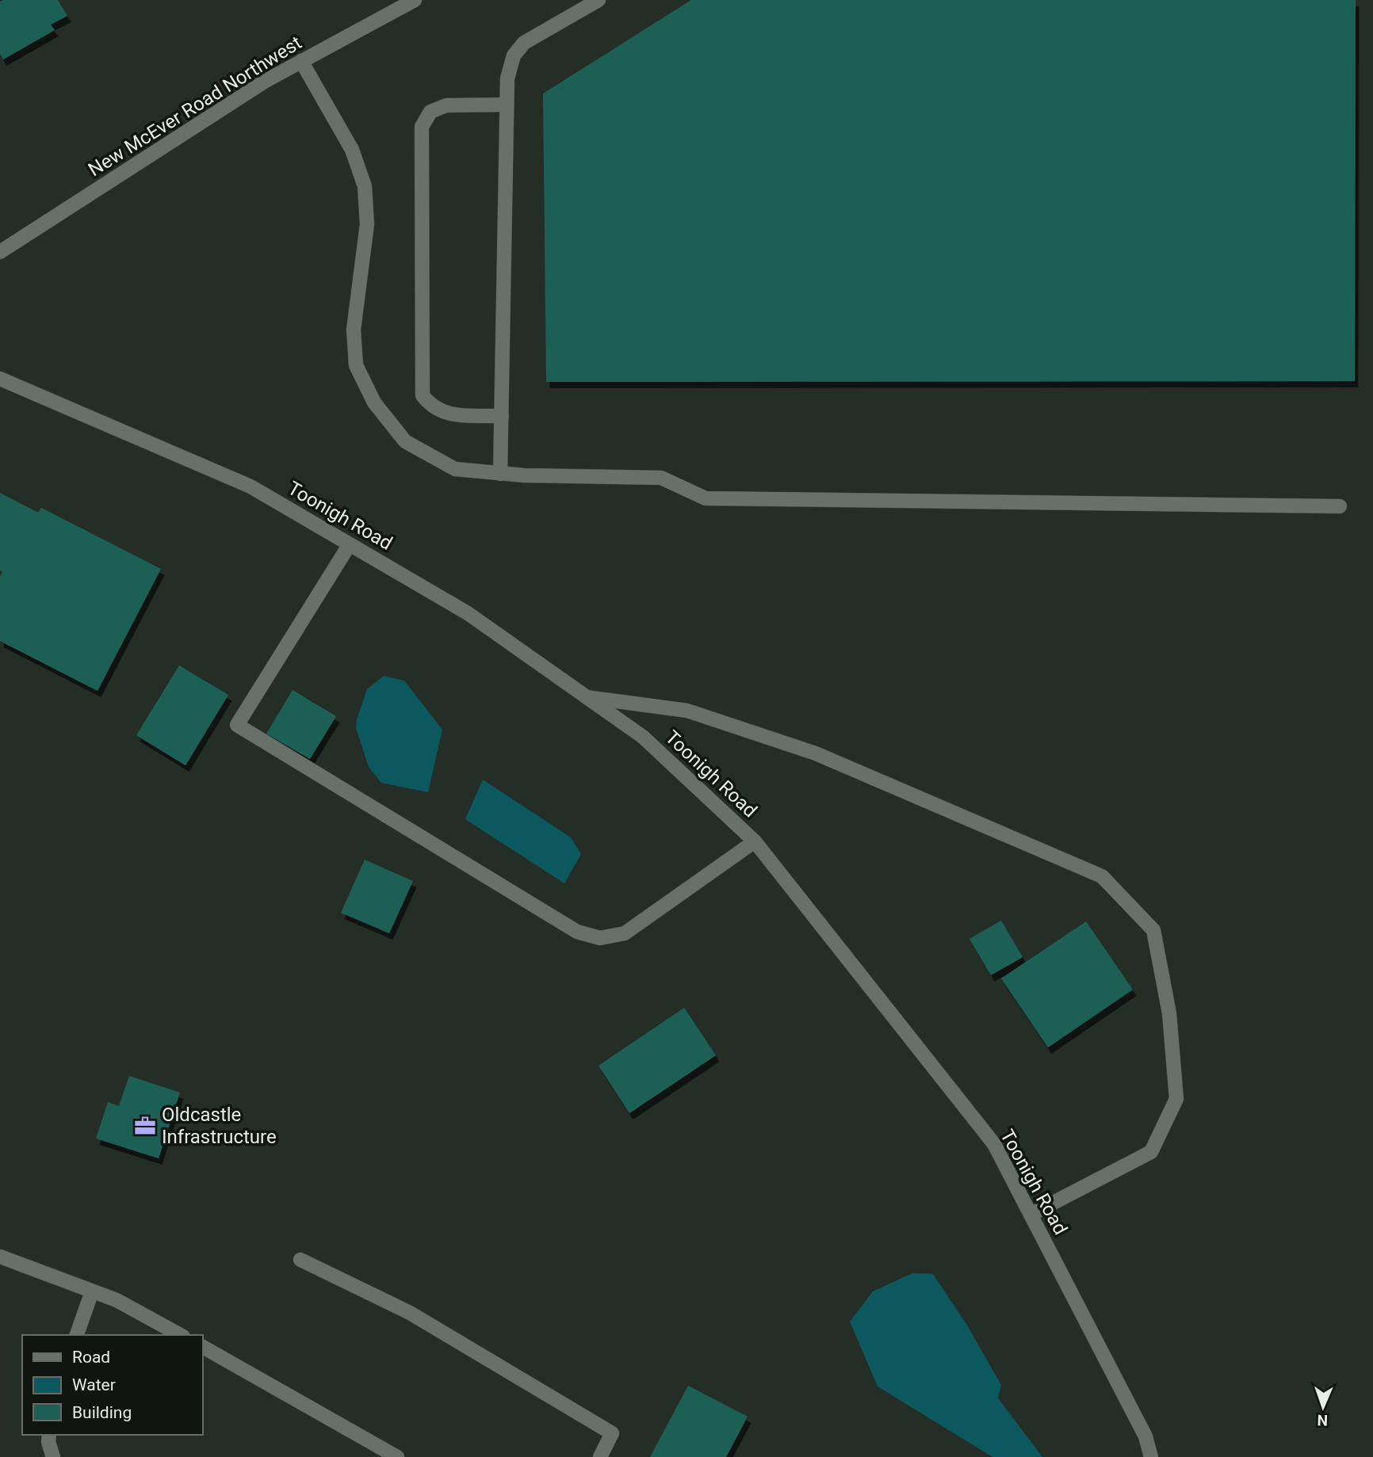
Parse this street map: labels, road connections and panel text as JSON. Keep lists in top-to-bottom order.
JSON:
{
  "streets": {
    "street": ["New McEver Road Northwest", "Toonigh Road"]
  },
  "places": {
    "office": ["Oldcastle Infrastructure"]
  },
  "legend": ["Road", "Water", "Building"],
  "north": "bottom"
}
